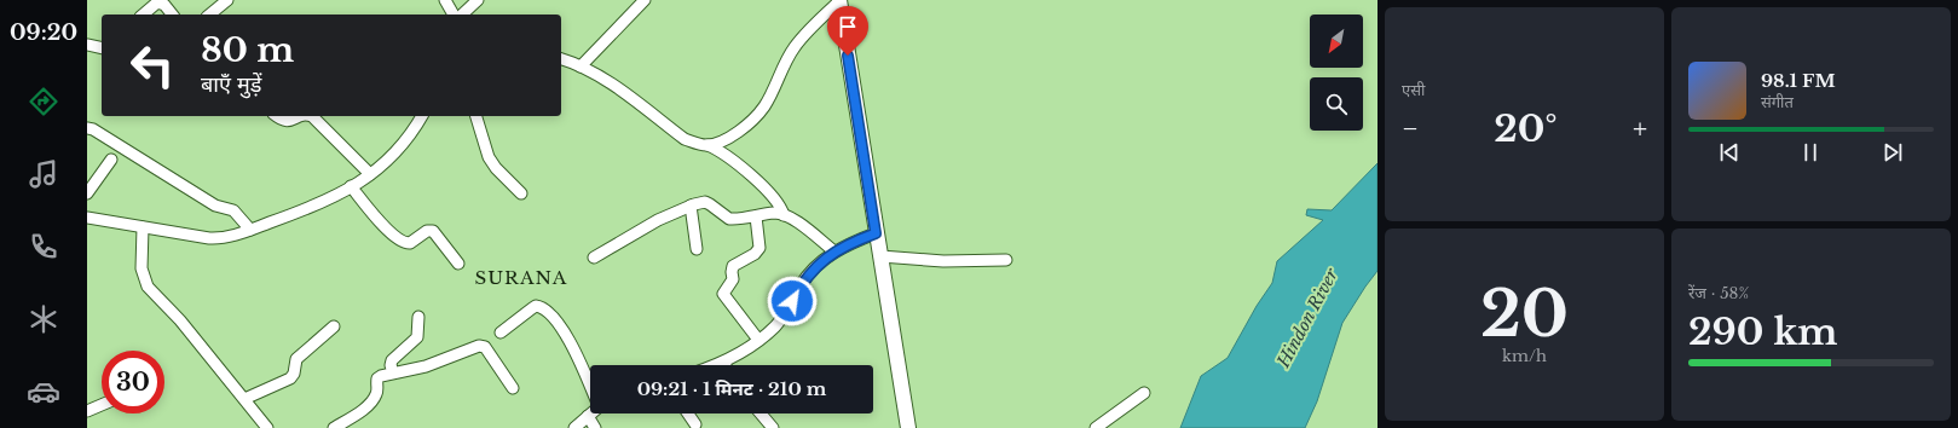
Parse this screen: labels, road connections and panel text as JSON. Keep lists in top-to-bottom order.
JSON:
{
  "districts": ["SURANA"],
  "water": ["Hindon River"],
  "north": "bottom left",
  "page": {
    "tabs": "09:20",
    "tile": [
      "एसी",
      ["20", "km/h"],
      ["रेंज · 58%", "290 km"]
    ],
    "turn": ["80 m", "बाएँ मुड़ें"],
    "song": ["98.1 FM", "संगीत"],
    "heat": ["−", "20°", "+"],
    "limit": "30",
    "trip": "09:21 · 1 मिनट · 210 m"
  }
}
